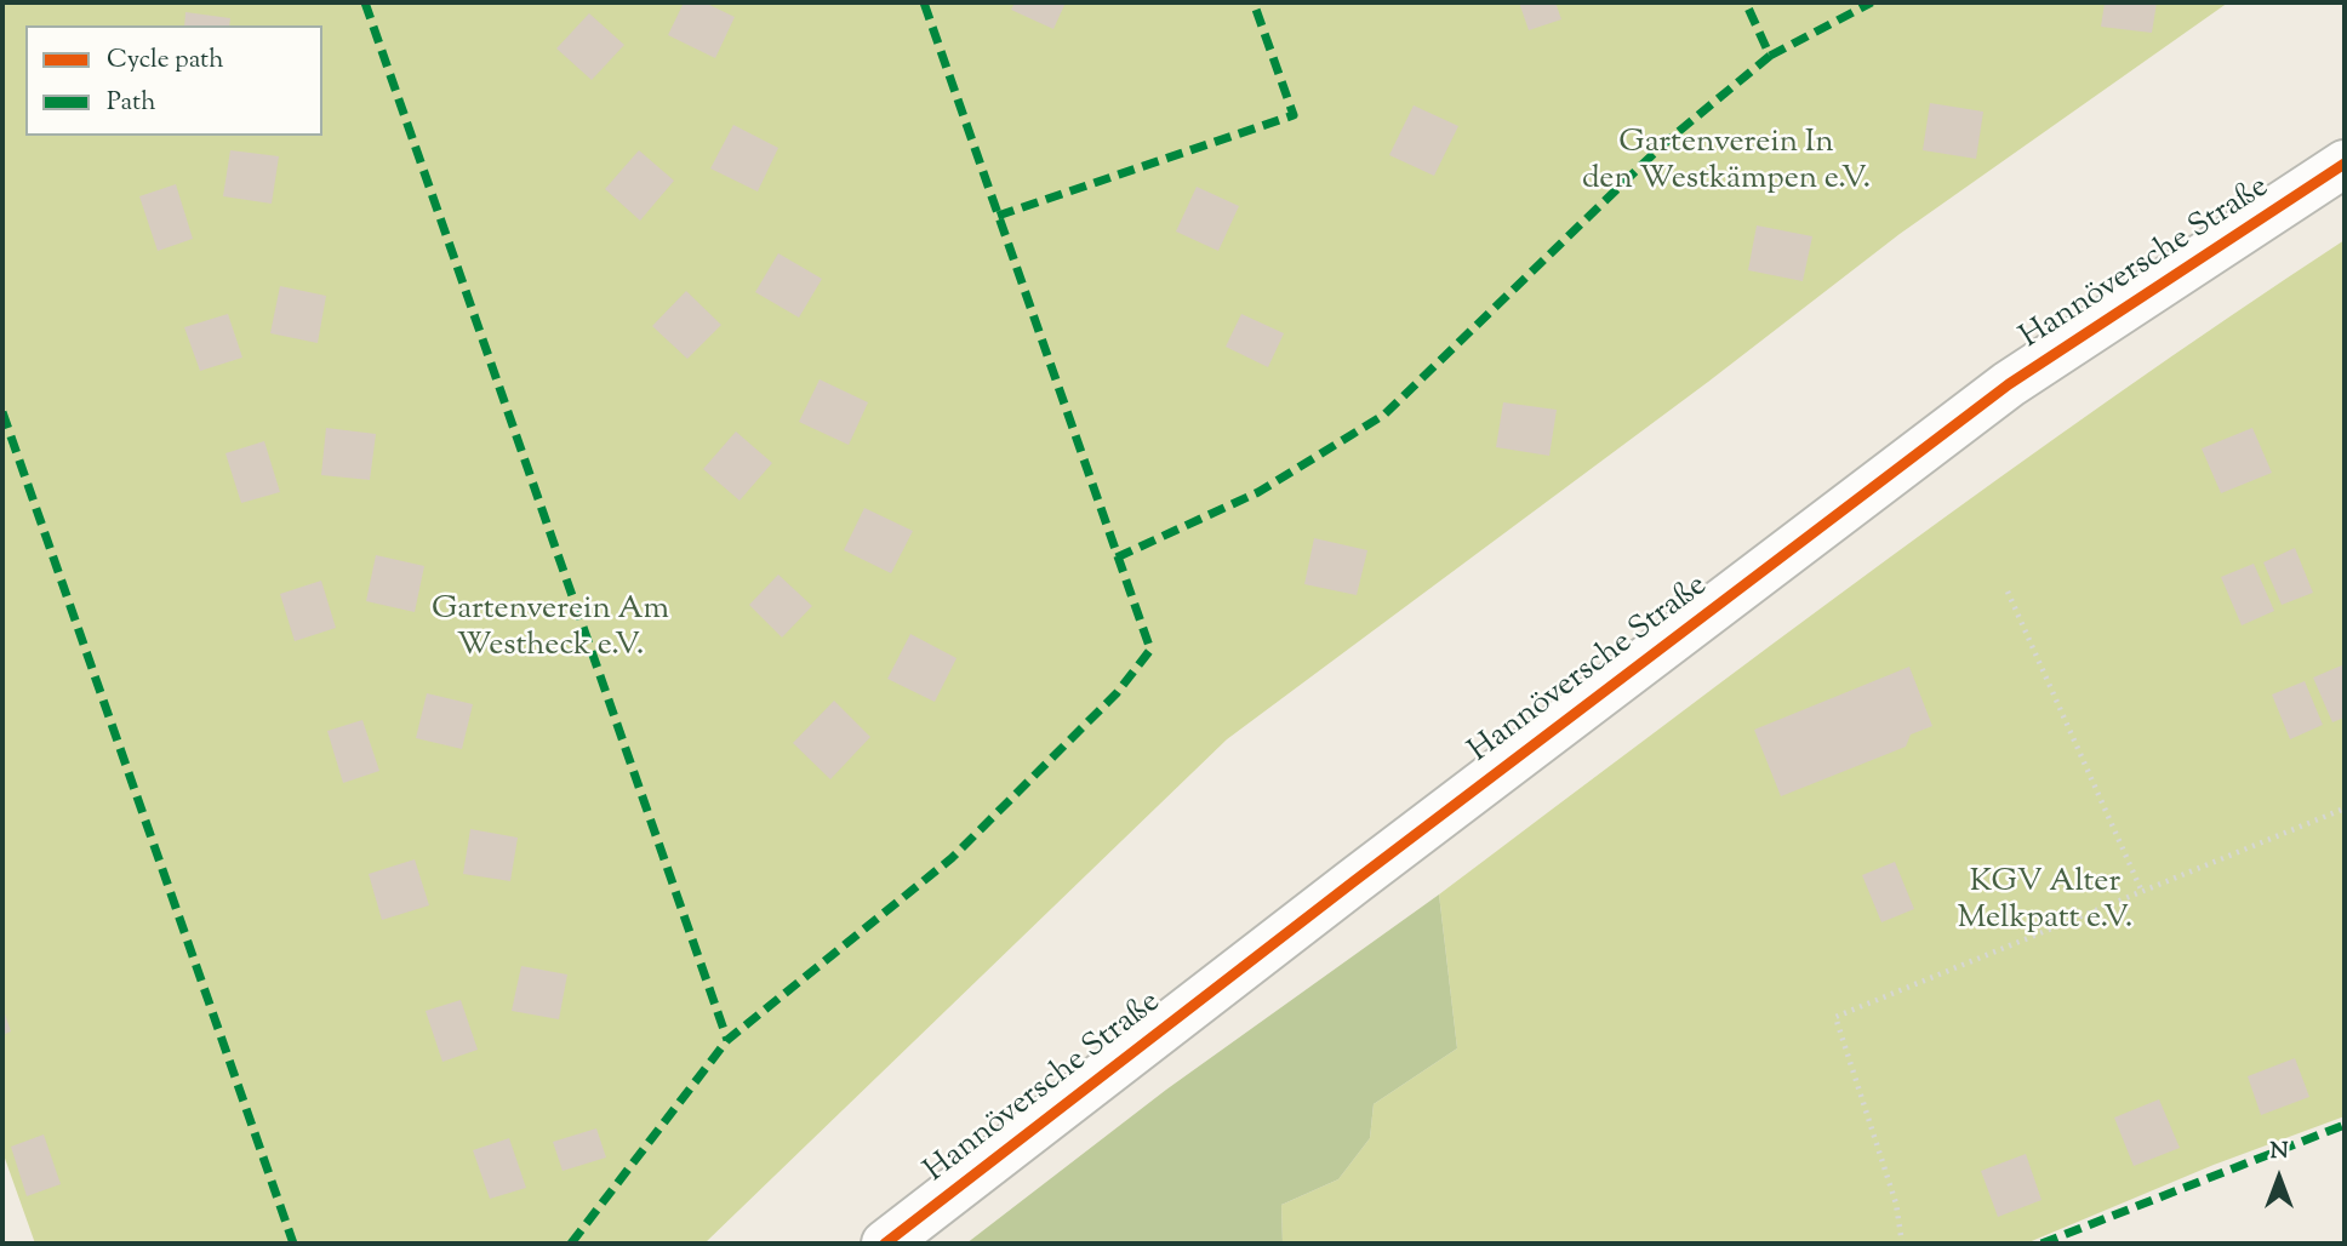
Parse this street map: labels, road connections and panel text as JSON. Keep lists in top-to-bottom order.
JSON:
{
  "streets": {
    "main road": ["Hannöversche Straße"]
  },
  "parks": ["Gartenverein In den Westkämpen e.V.", "Gartenverein Am Westheck e.V.", "KGV Alter Melkpatt e.V."],
  "legend": ["Cycle path", "Path"],
  "north": "top"
}
